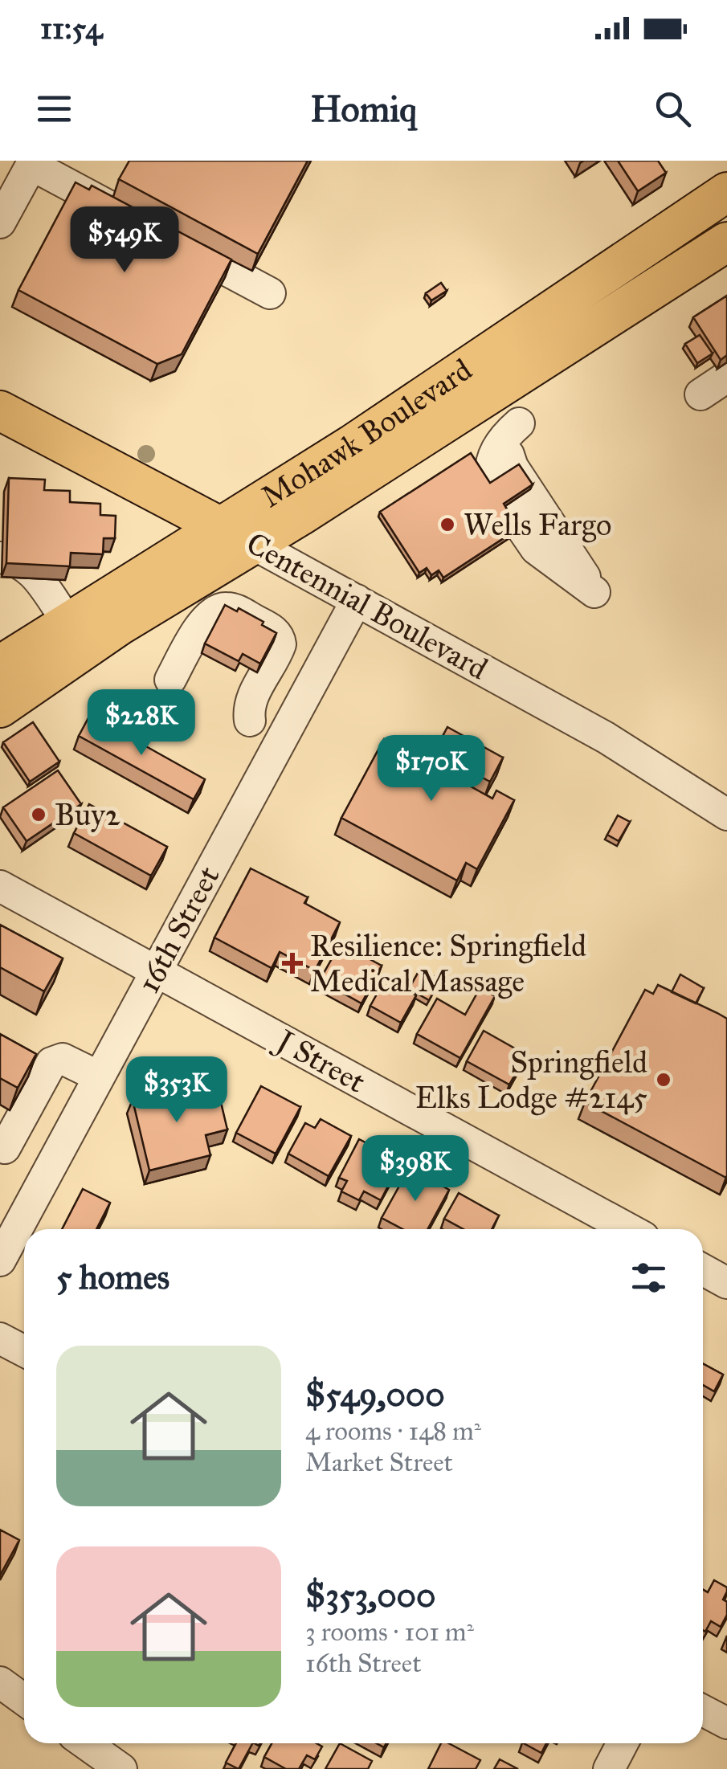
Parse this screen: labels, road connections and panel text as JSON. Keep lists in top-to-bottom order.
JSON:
{
  "streets": {
    "main road": ["Mohawk Boulevard", "Centennial Boulevard"],
    "street": ["16th Street", "J Street"]
  },
  "crossings": [
    ["Mohawk Boulevard", "Centennial Boulevard"],
    ["Centennial Boulevard", "16th Street"],
    ["16th Street", "J Street"]
  ],
  "places": {
    "other": ["Wells Fargo", "Buy2", "Springfield Elks Lodge #2145"],
    "health": ["Resilience: Springfield Medical Massage"]
  },
  "page": {
    "status": "11:54",
    "header": "Homiq",
    "price": [
      "$549K",
      "$228K",
      "$170K",
      "$353K",
      "$398K"
    ],
    "heading": "5 homes",
    "list": [
      {
        "name": "$549,000",
        "note": "4 rooms · 148 m² · Market Street"
      },
      {
        "name": "$353,000",
        "note": "3 rooms · 101 m² · 16th Street"
      }
    ]
  }
}
